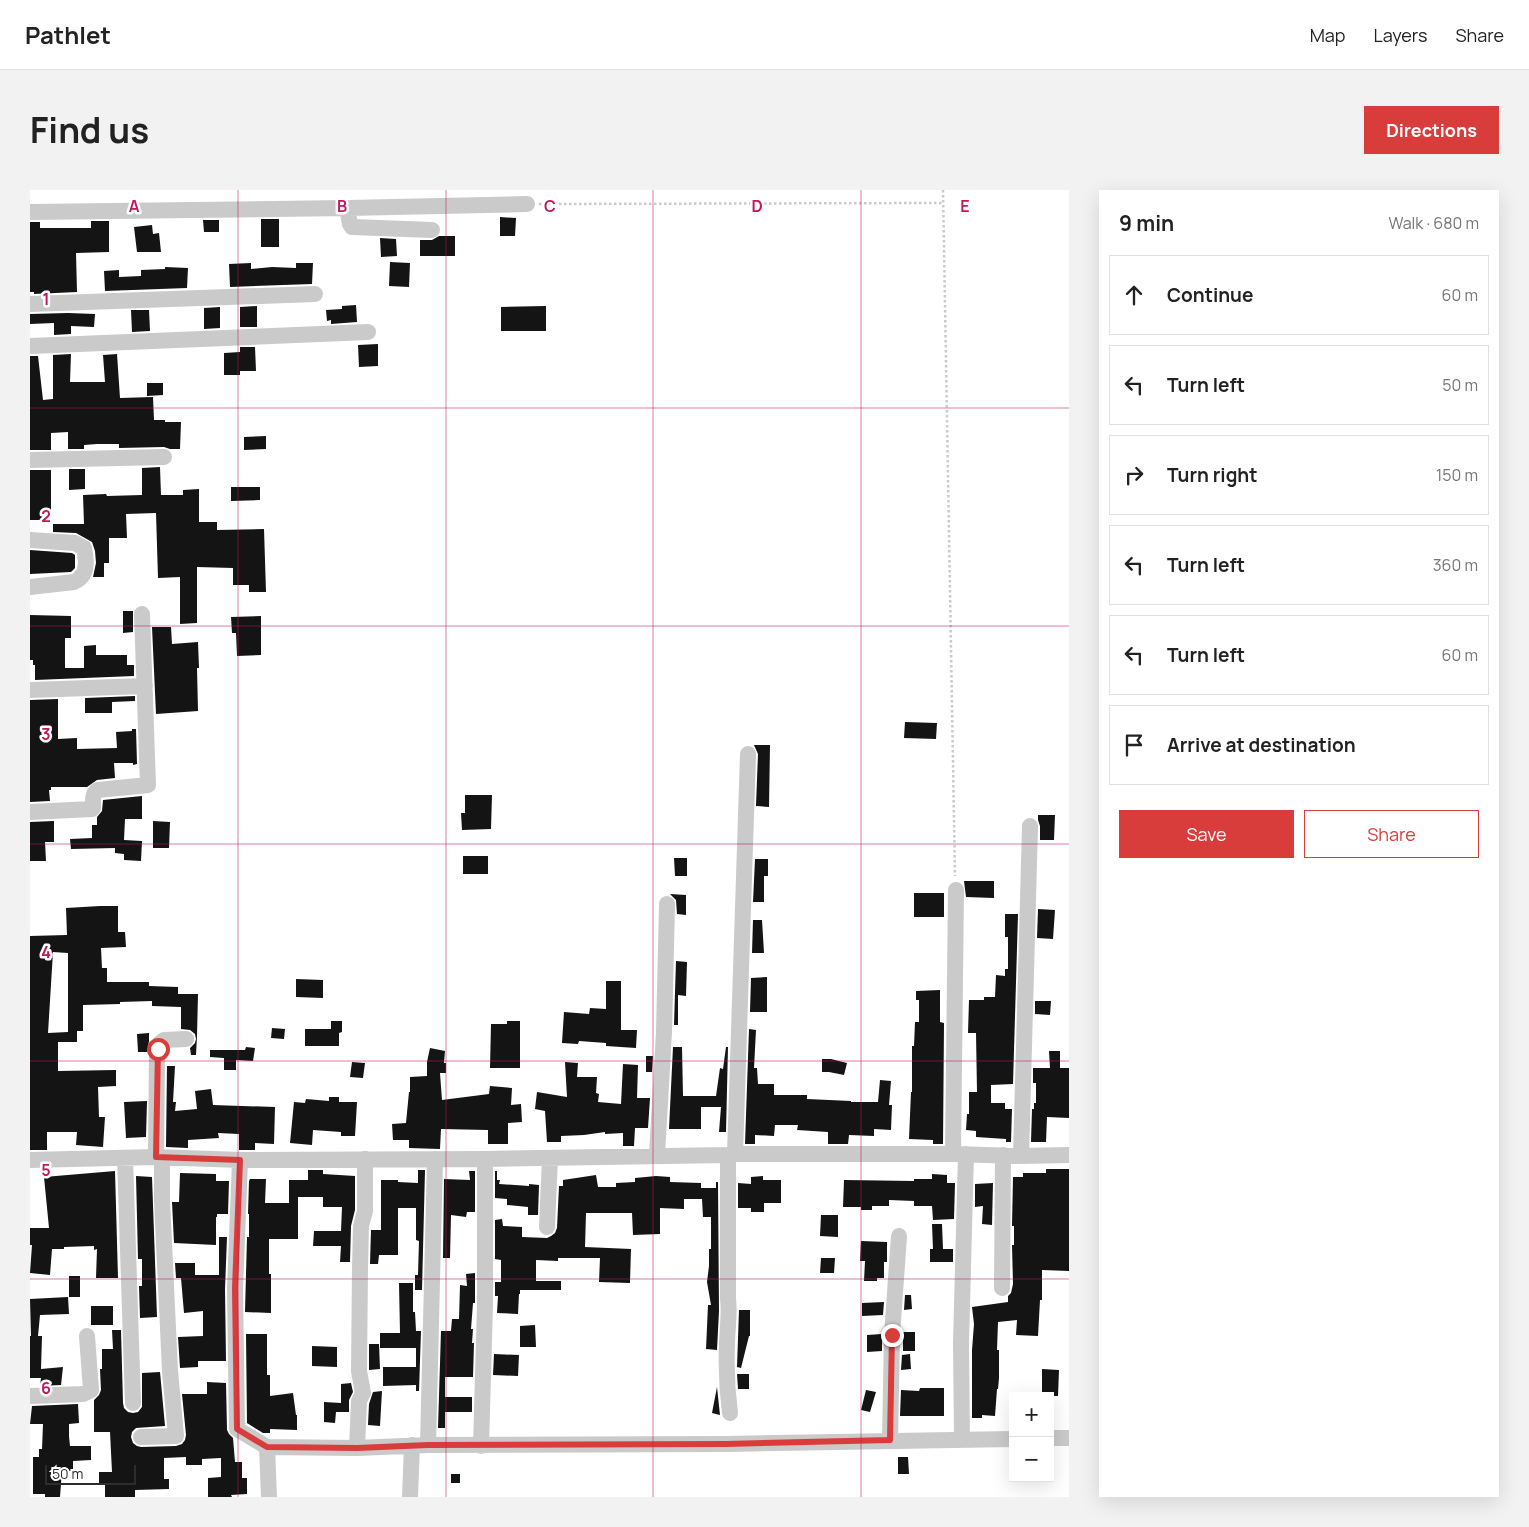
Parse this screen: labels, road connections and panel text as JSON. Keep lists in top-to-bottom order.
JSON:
{
  "scale_bar": "50 m",
  "page": {
    "header": "Pathlet",
    "nav": ["Map", "Layers", "Share"],
    "title": "Find us",
    "buttons": [
      "Directions",
      ["Save", "Share"]
    ],
    "heading": ["9 min", "Walk · 680 m"],
    "list": [
      ["Continue", "60 m"],
      ["Turn left", "50 m"],
      ["Turn right", "150 m"],
      ["Turn left", "360 m"],
      ["Turn left", "60 m"],
      "Arrive at destination"
    ],
    "map_buttons": ["+", "−"],
    "scale": "50 m"
  },
  "grid": {
    "columns": [
      "A",
      "B",
      "C",
      "D",
      "E"
    ],
    "rows": [
      "1",
      "2",
      "3",
      "4",
      "5",
      "6"
    ]
  }
}
